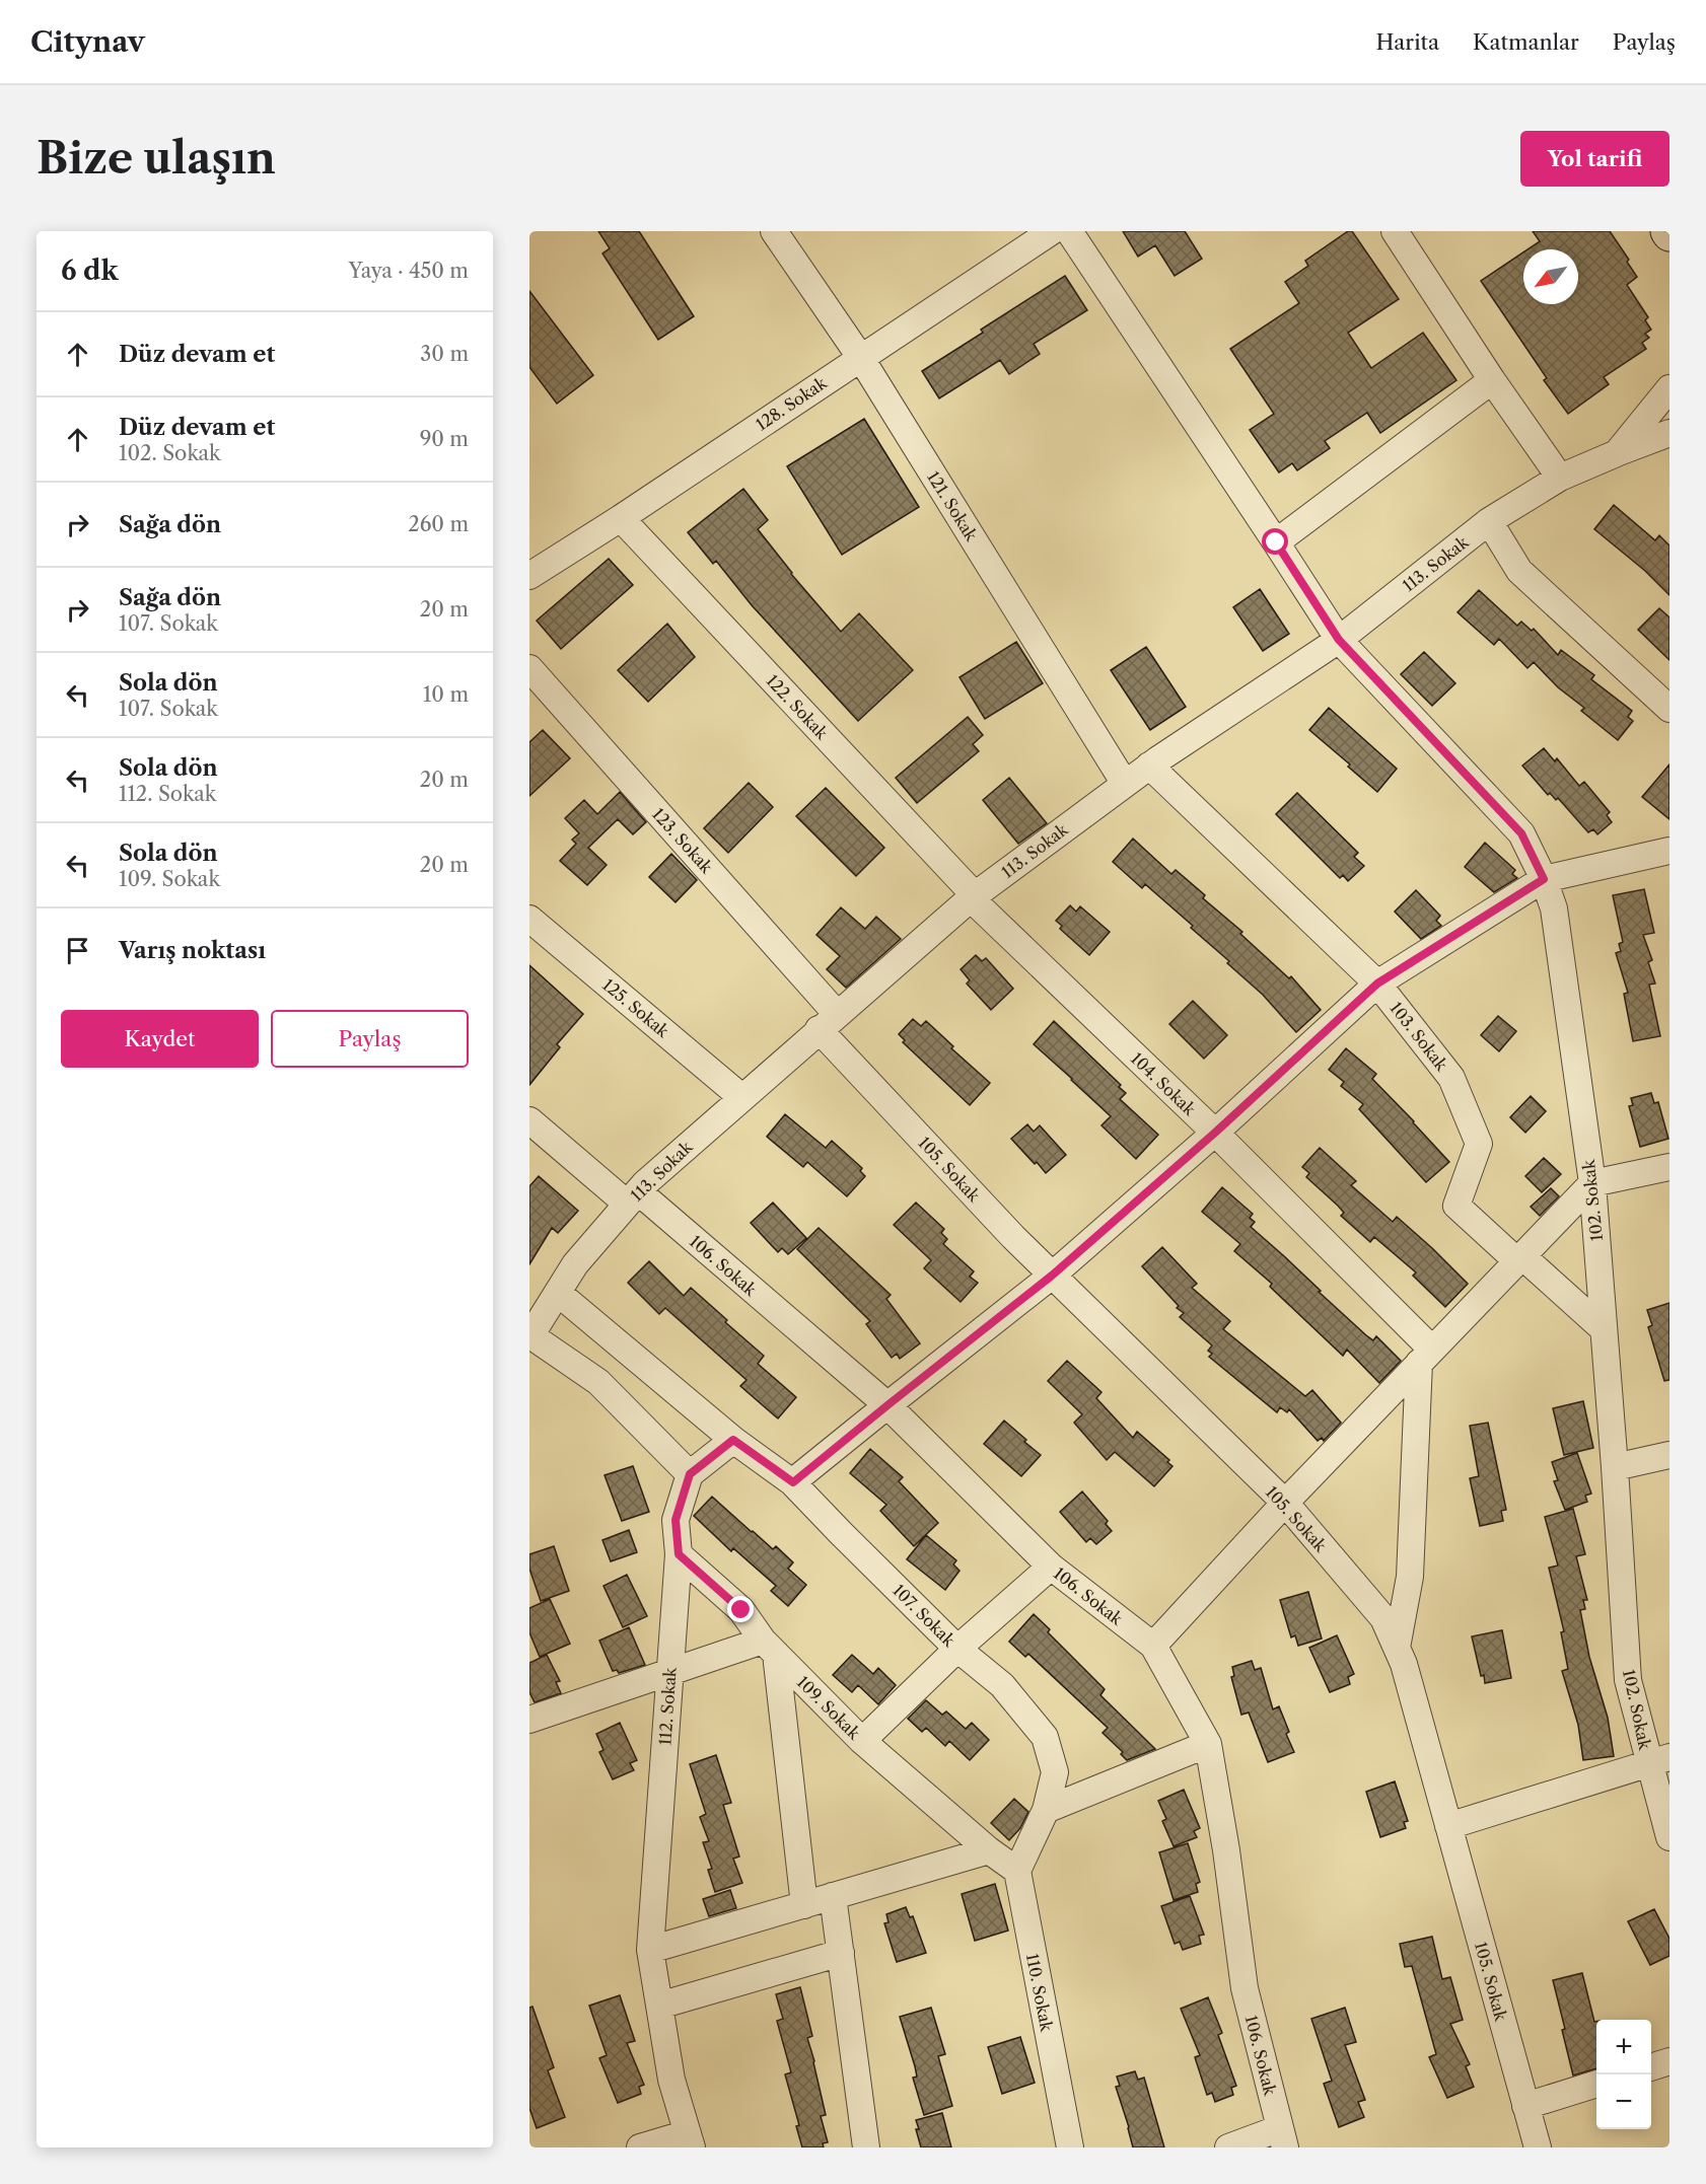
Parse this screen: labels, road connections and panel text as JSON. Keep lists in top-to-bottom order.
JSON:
{
  "streets": {
    "street": [
      "128. Sokak",
      "121. Sokak",
      "113. Sokak",
      "122. Sokak",
      "123. Sokak",
      "125. Sokak",
      "103. Sokak",
      "104. Sokak",
      "105. Sokak",
      "102. Sokak",
      "106. Sokak",
      "107. Sokak",
      "112. Sokak",
      "109. Sokak",
      "110. Sokak"
    ]
  },
  "crossings": [
    ["128. Sokak", "121. Sokak"],
    ["128. Sokak", "122. Sokak"],
    ["121. Sokak", "113. Sokak"],
    ["113. Sokak", "122. Sokak"],
    ["113. Sokak", "123. Sokak"],
    ["113. Sokak", "125. Sokak"],
    ["113. Sokak", "103. Sokak"],
    ["113. Sokak", "104. Sokak"],
    ["113. Sokak", "105. Sokak"],
    ["113. Sokak", "102. Sokak"],
    ["113. Sokak", "106. Sokak"],
    ["113. Sokak", "107. Sokak"],
    ["122. Sokak", "104. Sokak"],
    ["123. Sokak", "105. Sokak"],
    ["107. Sokak", "110. Sokak"],
    ["112. Sokak", "109. Sokak"]
  ],
  "north": "bottom left",
  "page": {
    "header": "Citynav",
    "nav": ["Harita", "Katmanlar", "Paylaş"],
    "buttons": [
      "Yol tarifi",
      ["Kaydet", "Paylaş"]
    ],
    "title": "Bize ulaşın",
    "heading": ["6 dk", "Yaya · 450 m"],
    "list": [
      ["Düz devam et", "30 m"],
      ["Düz devam et", "102. Sokak", "90 m"],
      ["Sağa dön", "260 m"],
      ["Sağa dön", "107. Sokak", "20 m"],
      ["Sola dön", "107. Sokak", "10 m"],
      ["Sola dön", "112. Sokak", "20 m"],
      ["Sola dön", "109. Sokak", "20 m"],
      "Varış noktası"
    ],
    "map_buttons": ["+", "−"]
  }
}
